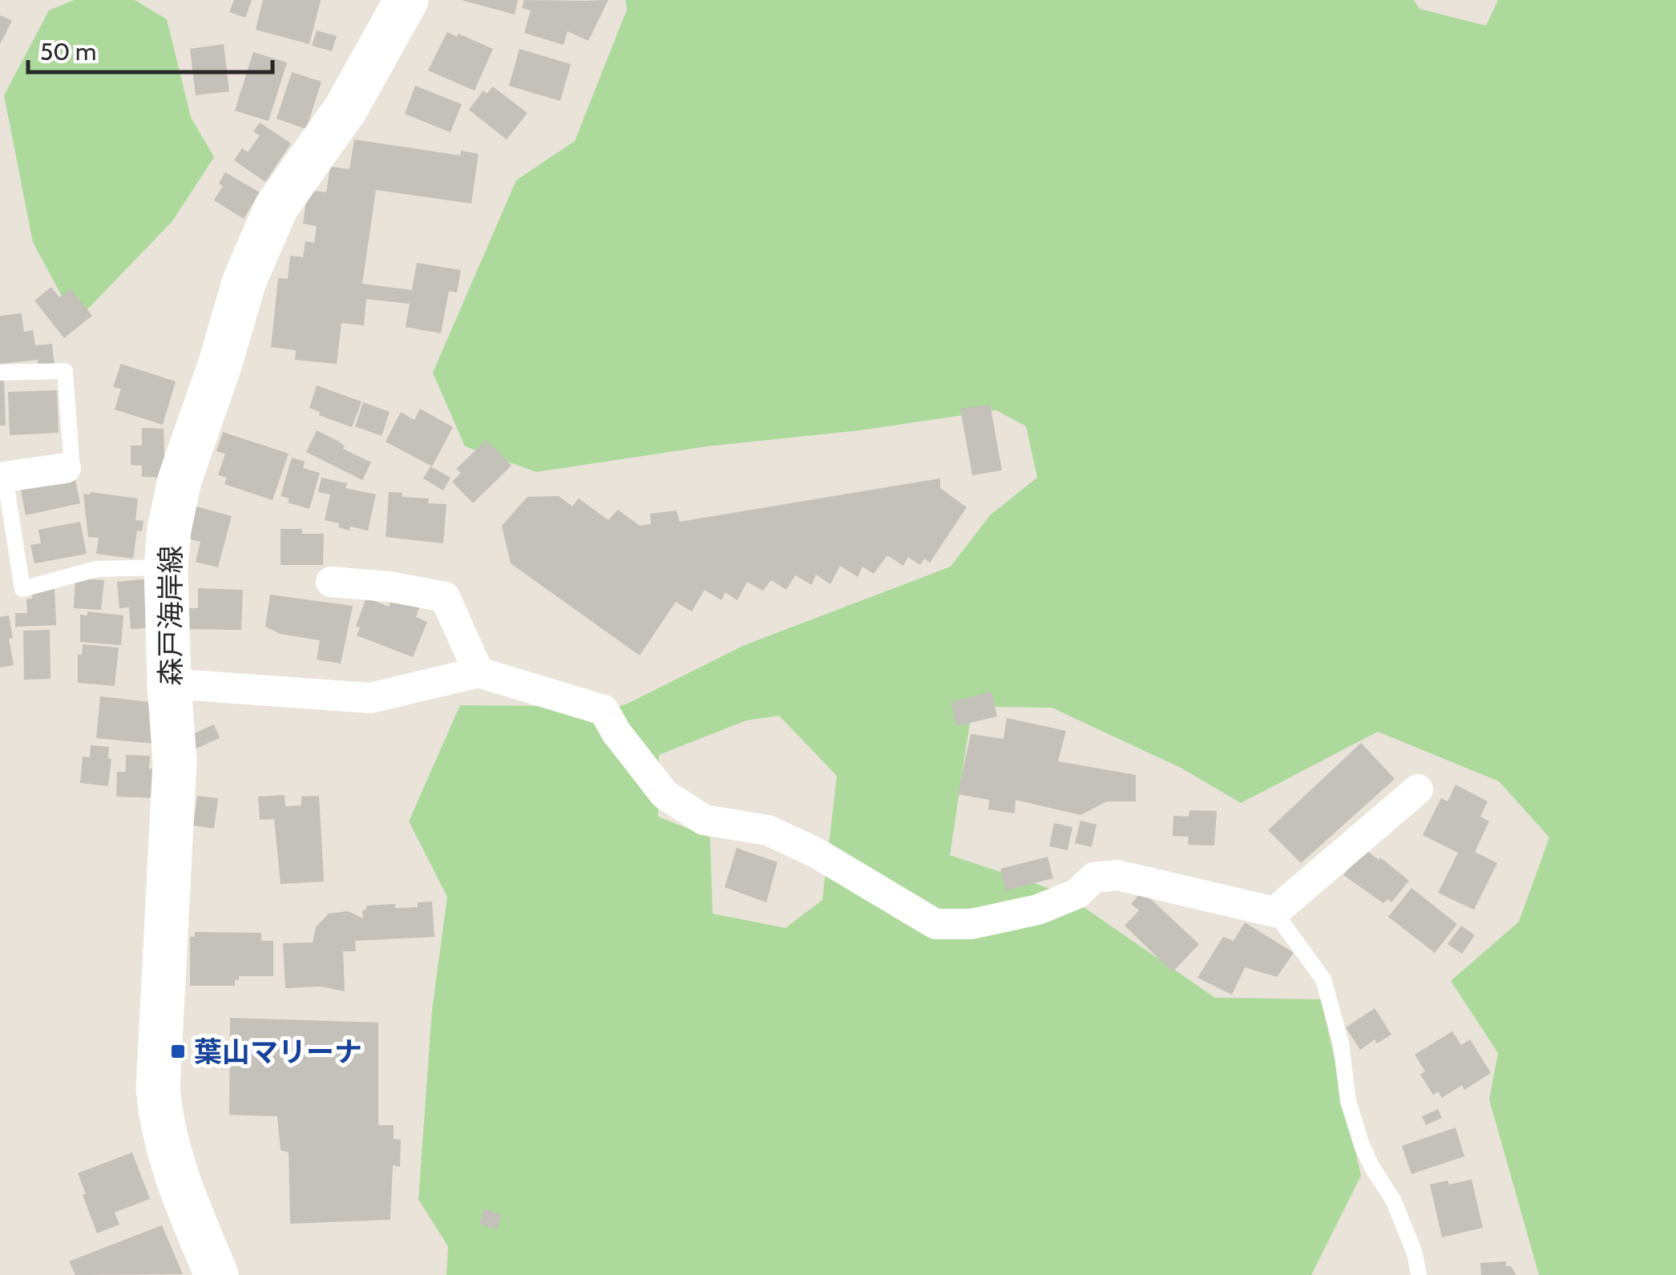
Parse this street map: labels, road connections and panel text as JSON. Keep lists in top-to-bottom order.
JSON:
{
  "streets": {
    "main road": ["森戸海岸線"]
  },
  "places": {
    "transit": ["葉山マリーナ"]
  },
  "scale_bar": "50 m"
}
